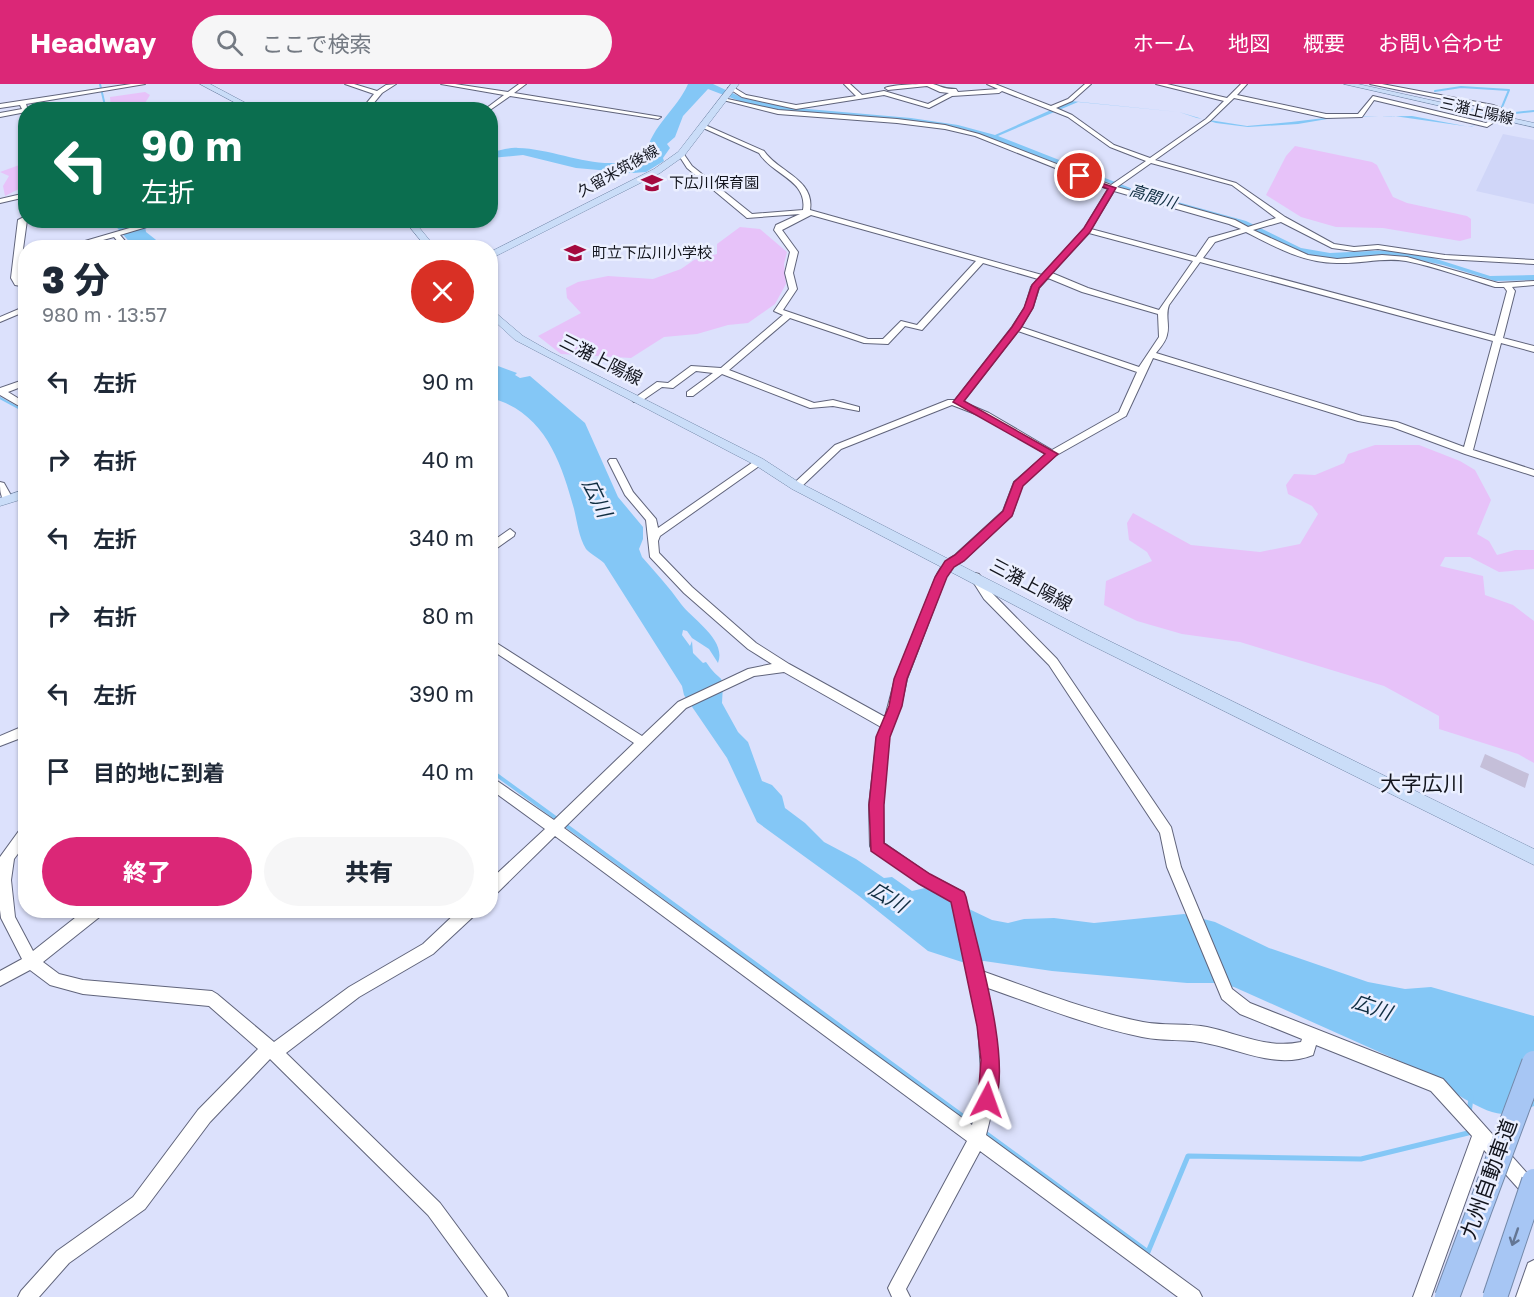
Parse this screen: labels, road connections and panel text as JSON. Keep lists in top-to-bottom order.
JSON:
{
  "streets": {
    "highway": ["九州自動車道"],
    "main road": ["三潴上陽線", "久留米筑後線"]
  },
  "districts": ["大字広川"],
  "water": ["高間川", "広川"],
  "places": {
    "school or university": ["下広川保育園", "町立下広川小学校"]
  },
  "page": {
    "header": "Headway",
    "search": "ここで検索",
    "nav": [
      "ホーム",
      "地図",
      "概要",
      "お問い合わせ"
    ],
    "turn": ["90 m", "左折"],
    "heading": ["3 分", "980 m · 13:57"],
    "list": [
      {
        "name": "左折",
        "value": "90 m"
      },
      {
        "name": "右折",
        "value": "40 m"
      },
      {
        "name": "左折",
        "value": "340 m"
      },
      {
        "name": "右折",
        "value": "80 m"
      },
      {
        "name": "左折",
        "value": "390 m"
      },
      {
        "name": "目的地に到着",
        "value": "40 m"
      }
    ],
    "buttons": ["終了", "共有"]
  }
}
